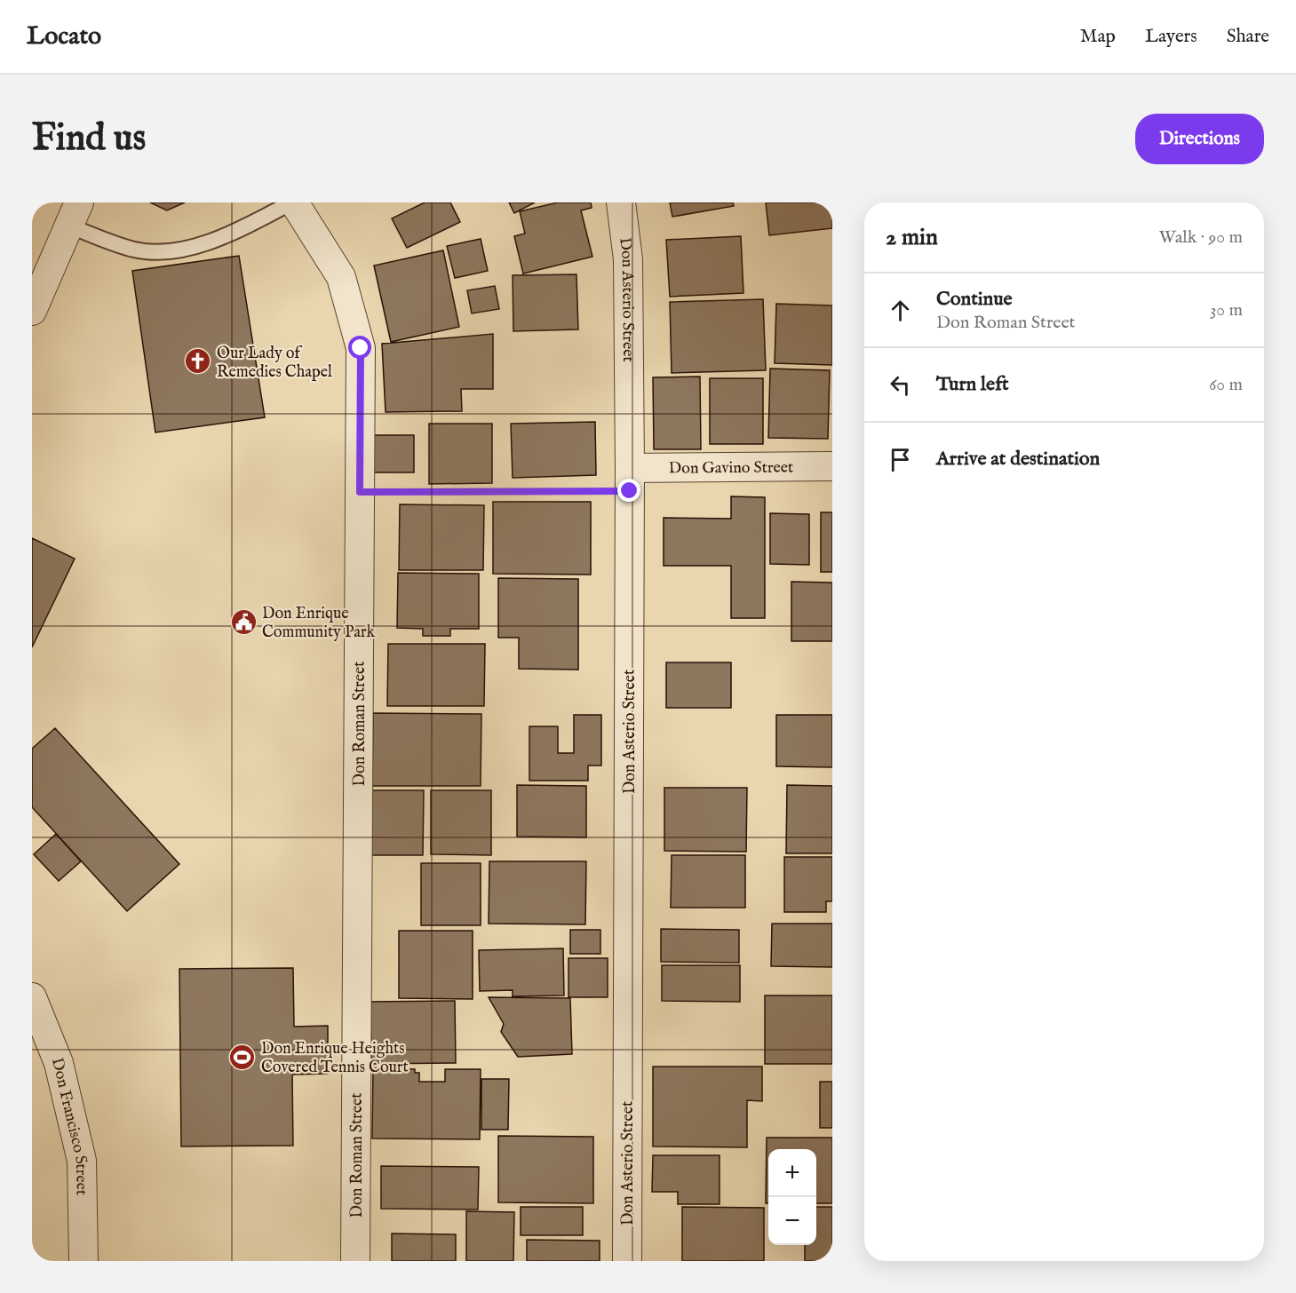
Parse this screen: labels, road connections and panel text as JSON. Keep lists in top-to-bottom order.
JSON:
{
  "streets": {
    "street": [
      "Don Asterio Street",
      "Don Gavino Street",
      "Don Roman Street",
      "Don Francisco Street"
    ]
  },
  "crossings": [
    ["Don Asterio Street", "Don Gavino Street"]
  ],
  "places": {
    "church": ["Our Lady of Remedies Chapel"],
    "public building": ["Don Enrique Community Park"],
    "sports": ["Don Enrique Heights Covered Tennis Court"]
  },
  "page": {
    "header": "Locato",
    "nav": ["Map", "Layers", "Share"],
    "buttons": "Directions",
    "title": "Find us",
    "heading": ["2 min", "Walk · 90 m"],
    "list": [
      ["Continue", "Don Roman Street", "30 m"],
      ["Turn left", "60 m"],
      "Arrive at destination"
    ],
    "map_buttons": ["+", "−"]
  }
}
